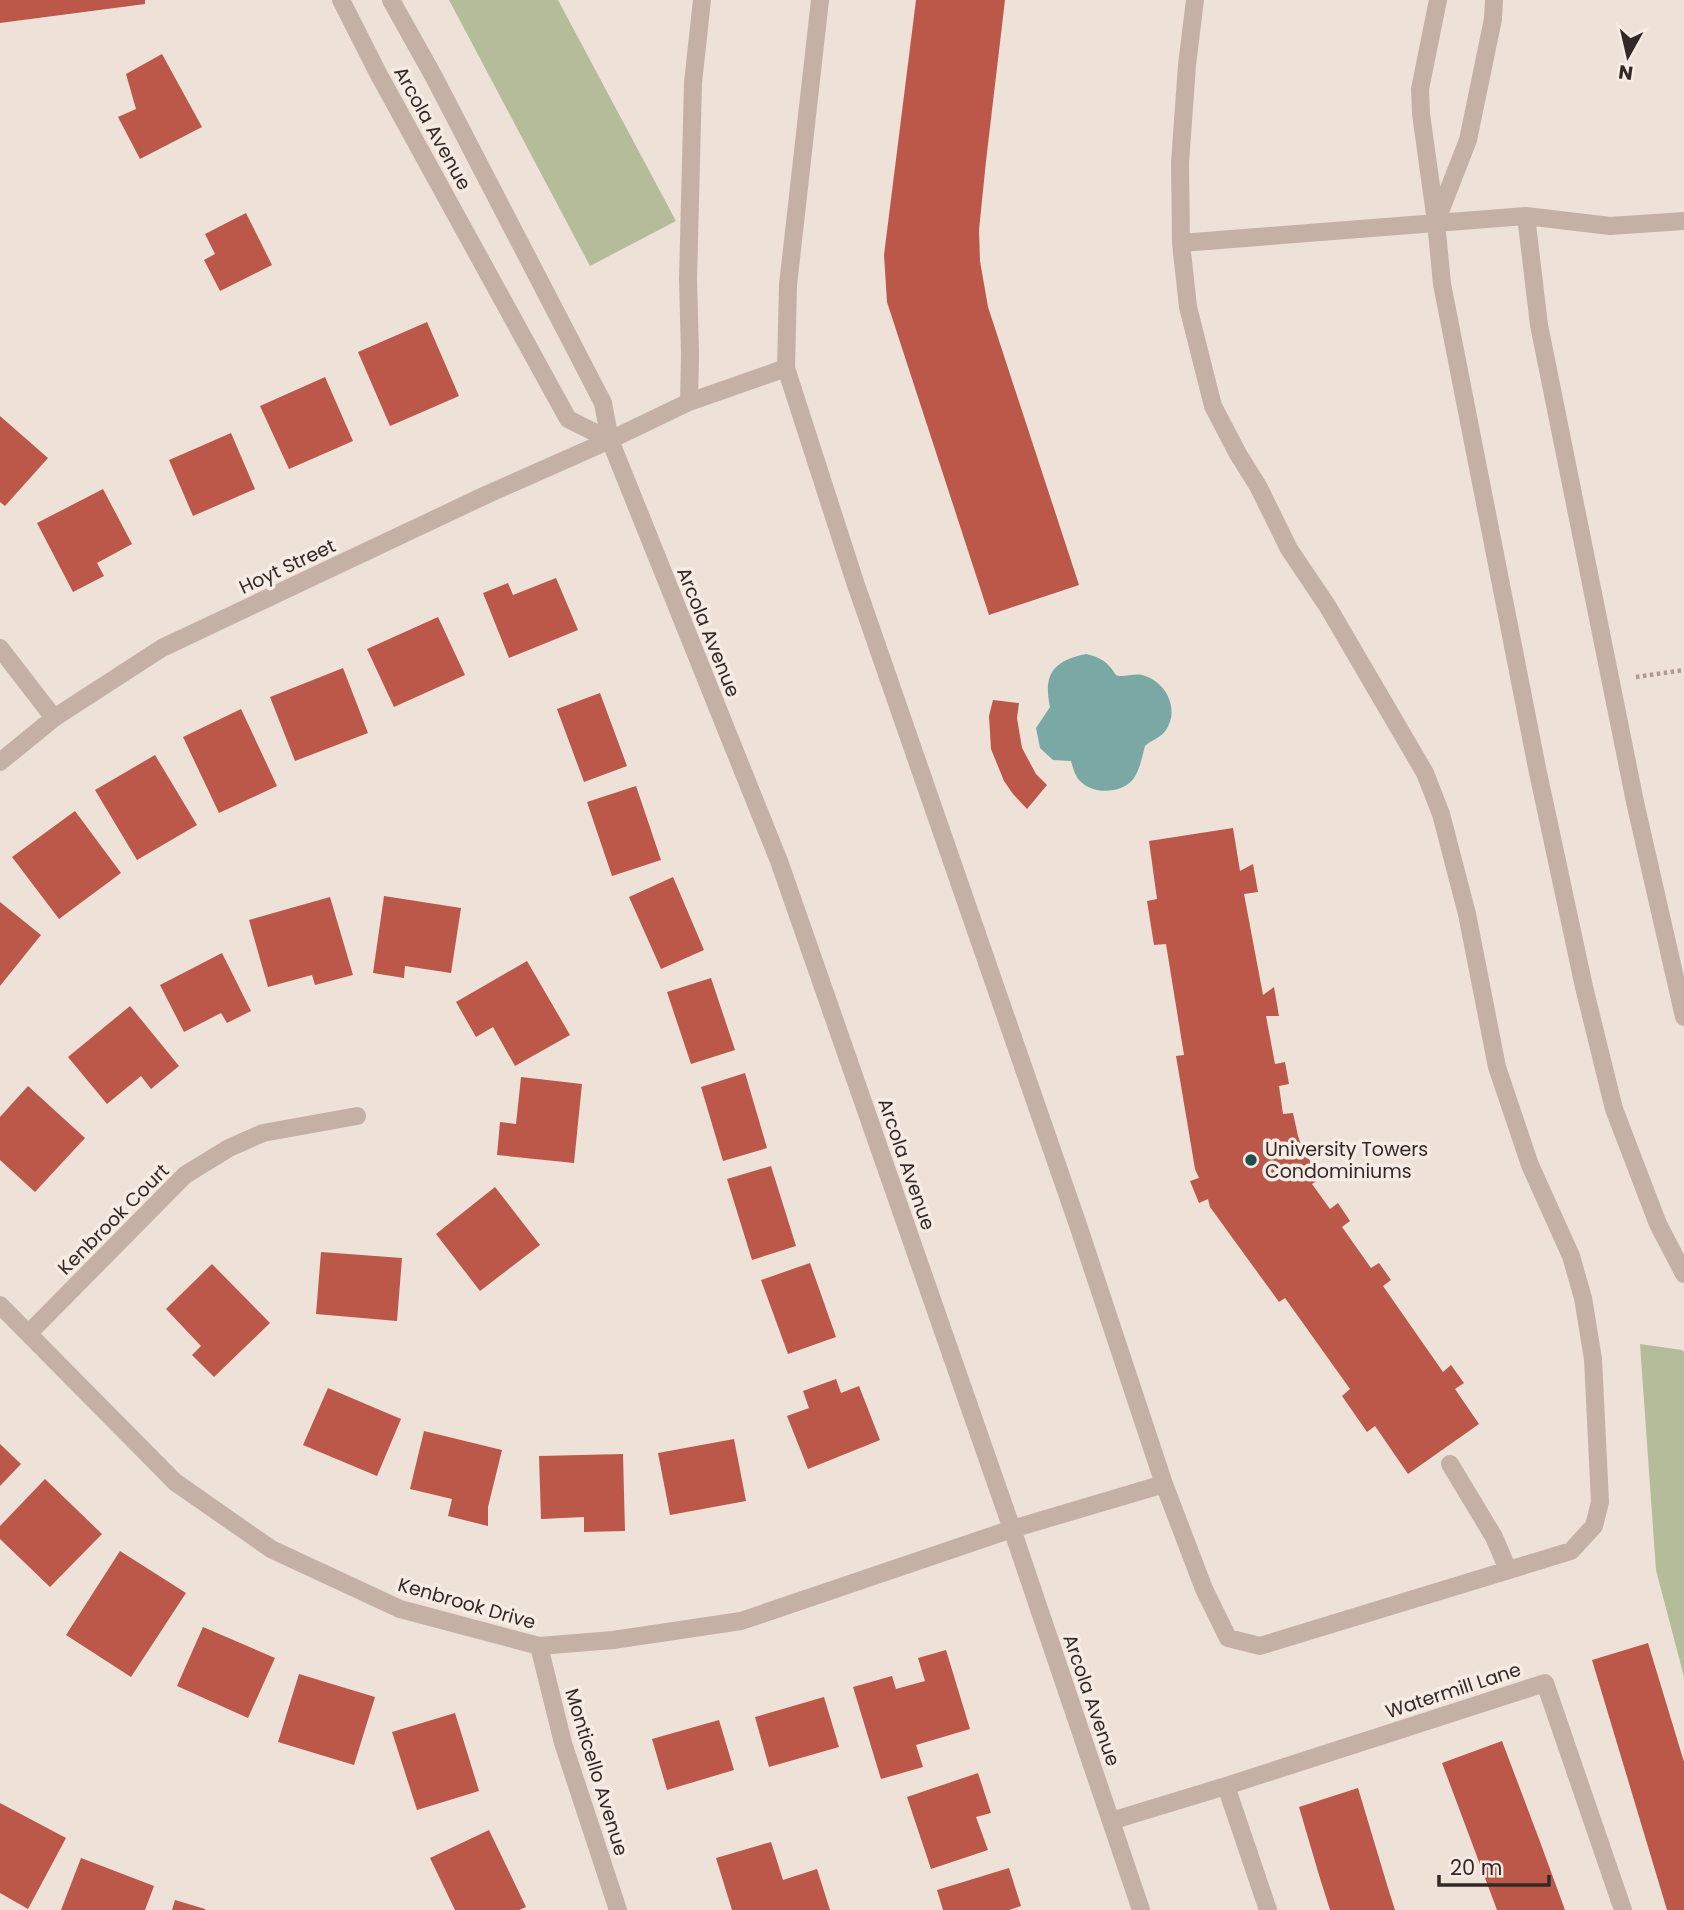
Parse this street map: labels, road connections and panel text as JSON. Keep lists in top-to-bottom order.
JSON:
{
  "streets": {
    "street": [
      "Arcola Avenue",
      "Hoyt Street",
      "Kenbrook Court",
      "Kenbrook Drive",
      "Watermill Lane",
      "Monticello Avenue"
    ]
  },
  "crossings": [
    ["Arcola Avenue", "Hoyt Street"],
    ["Arcola Avenue", "Kenbrook Drive"],
    ["Arcola Avenue", "Watermill Lane"],
    ["Kenbrook Court", "Kenbrook Drive"],
    ["Kenbrook Drive", "Monticello Avenue"]
  ],
  "places": ["University Towers Condominiums"],
  "scale_bar": "20 m",
  "north": "bottom"
}
